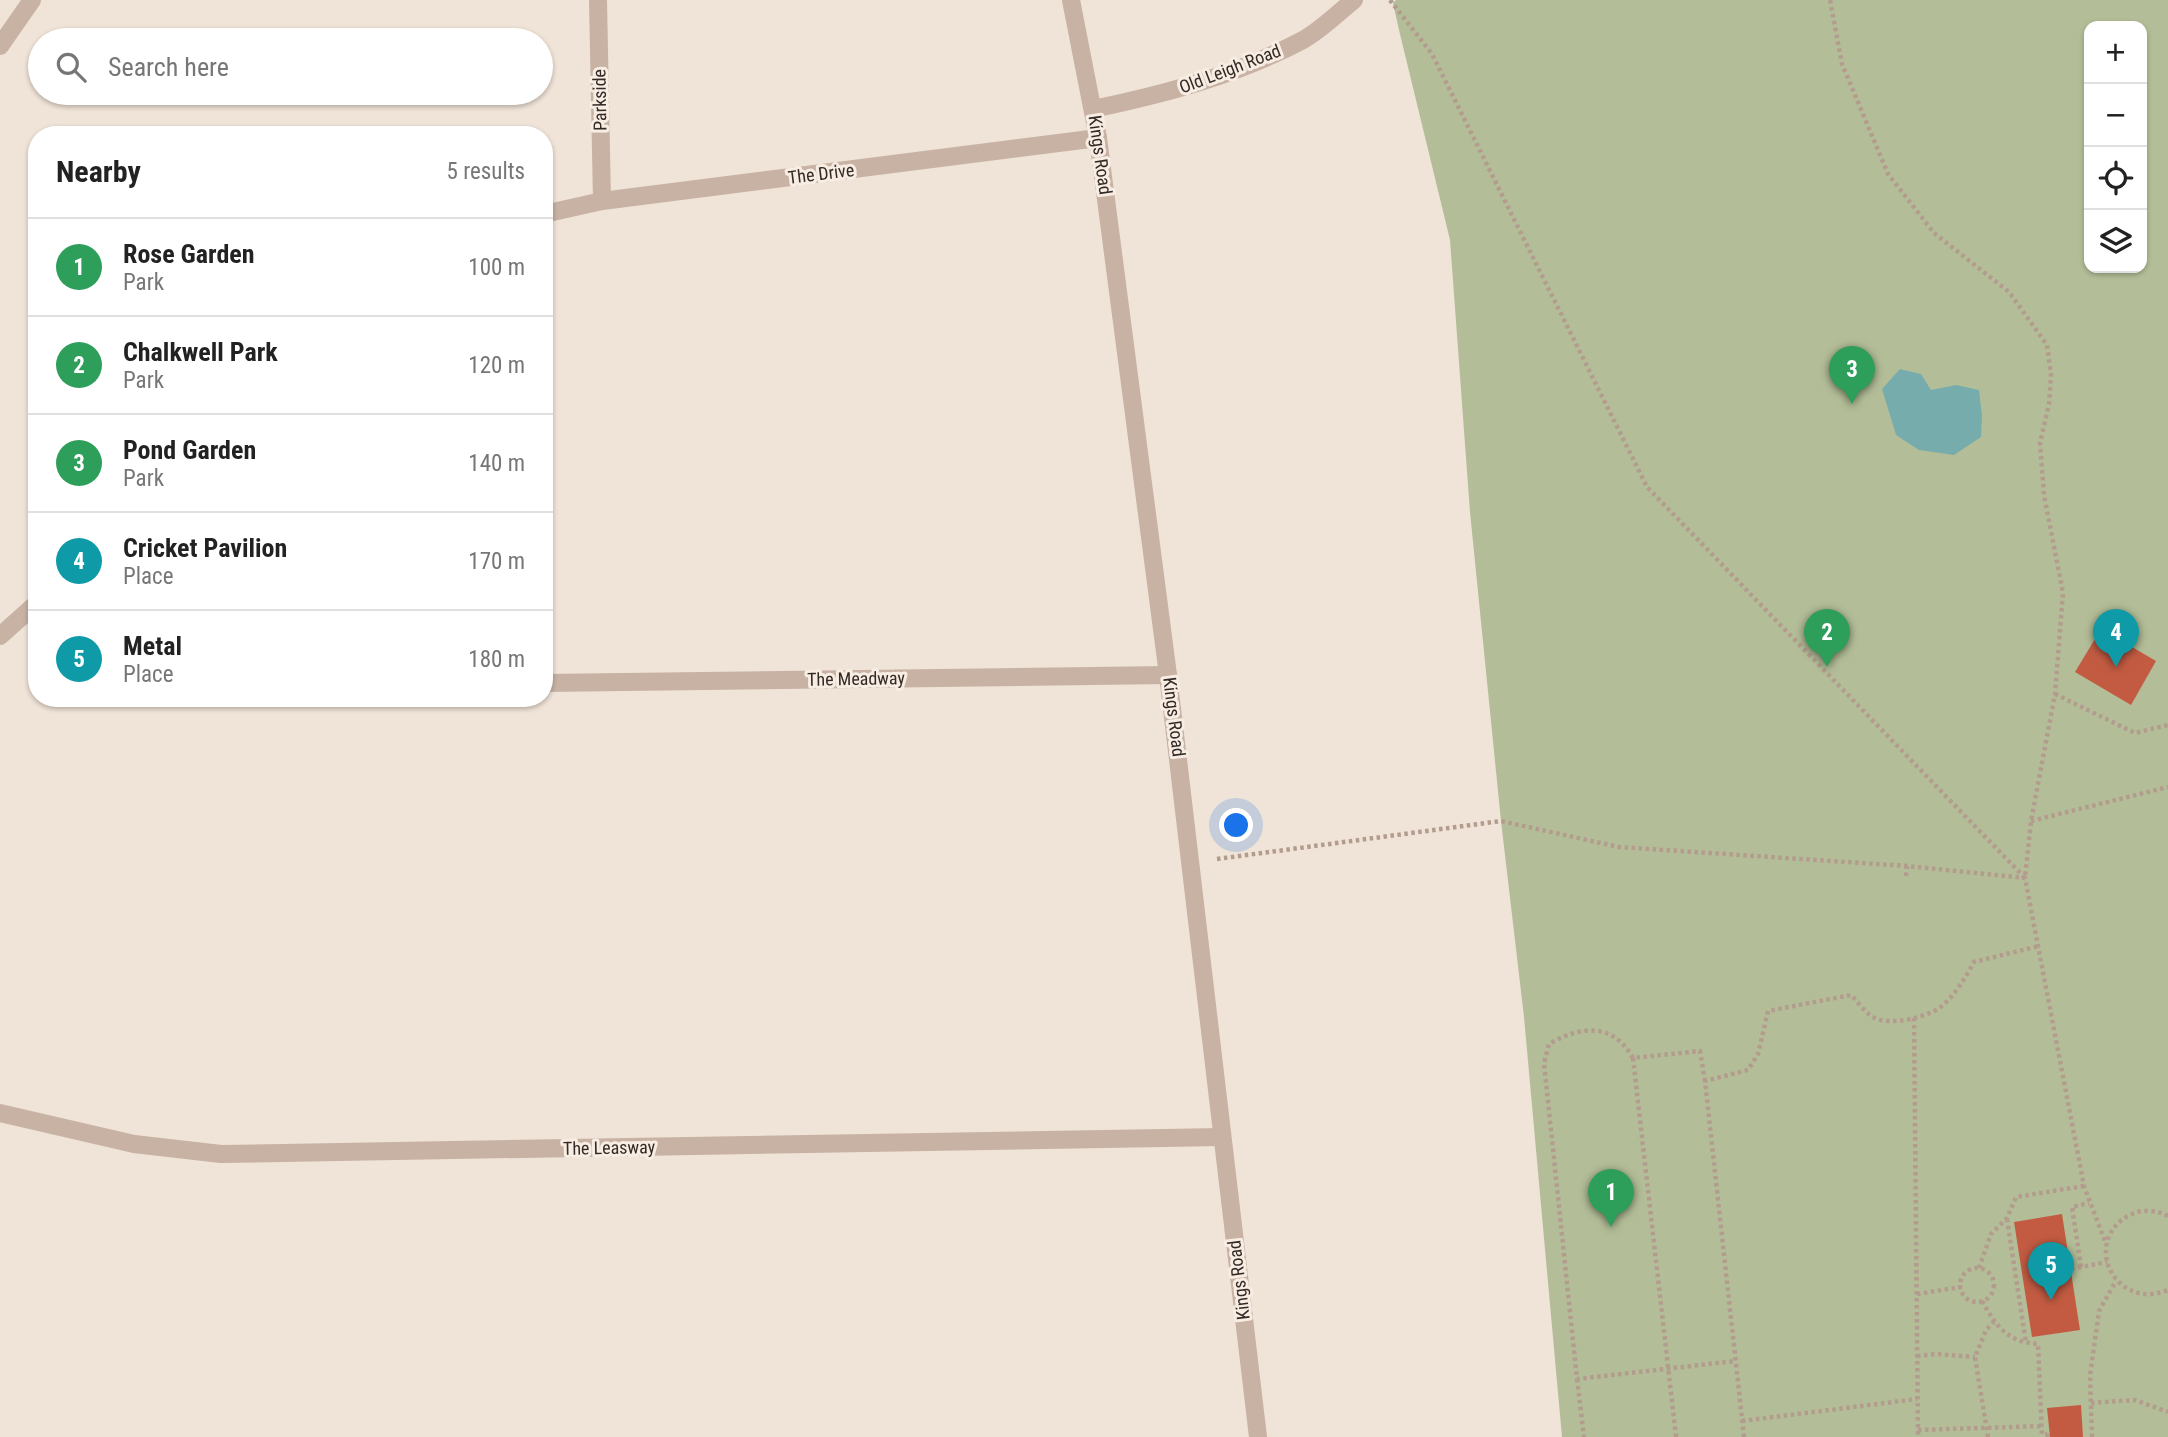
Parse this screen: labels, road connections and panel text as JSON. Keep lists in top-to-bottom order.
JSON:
{
  "streets": {
    "street": [
      "Old Leigh Road",
      "Parkside",
      "Kings Road",
      "The Drive",
      "The Meadway",
      "The Leasway"
    ]
  },
  "crossings": [
    ["Old Leigh Road", "Kings Road"],
    ["Parkside", "The Drive"],
    ["Kings Road", "The Drive"],
    ["Kings Road", "The Meadway"],
    ["Kings Road", "The Leasway"]
  ],
  "page": {
    "map_buttons": ["+", "−"],
    "search": "Search here",
    "heading": ["Nearby", "5 results"],
    "list": [
      {
        "mark": "1",
        "name": "Rose Garden",
        "note": "Park",
        "value": "100 m"
      },
      {
        "mark": "2",
        "name": "Chalkwell Park",
        "note": "Park",
        "value": "120 m"
      },
      {
        "mark": "3",
        "name": "Pond Garden",
        "note": "Park",
        "value": "140 m"
      },
      {
        "mark": "4",
        "name": "Cricket Pavilion",
        "note": "Place",
        "value": "170 m"
      },
      {
        "mark": "5",
        "name": "Metal",
        "note": "Place",
        "value": "180 m"
      }
    ],
    "pins": [
      "3",
      "2",
      "4",
      "1",
      "5"
    ]
  }
}
